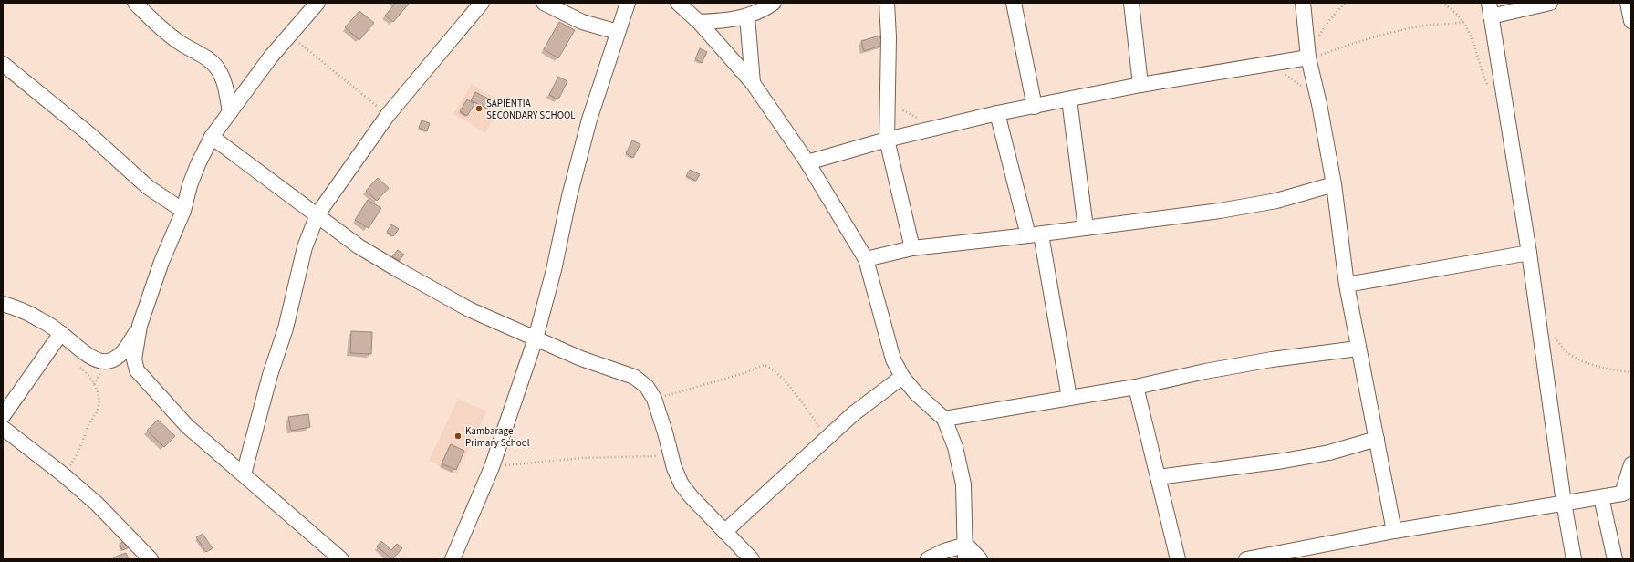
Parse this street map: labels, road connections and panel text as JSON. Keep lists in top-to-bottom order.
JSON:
{
  "places": ["SAPIENTIA SECONDARY SCHOOL", "Kambarage Primary School"]
}
